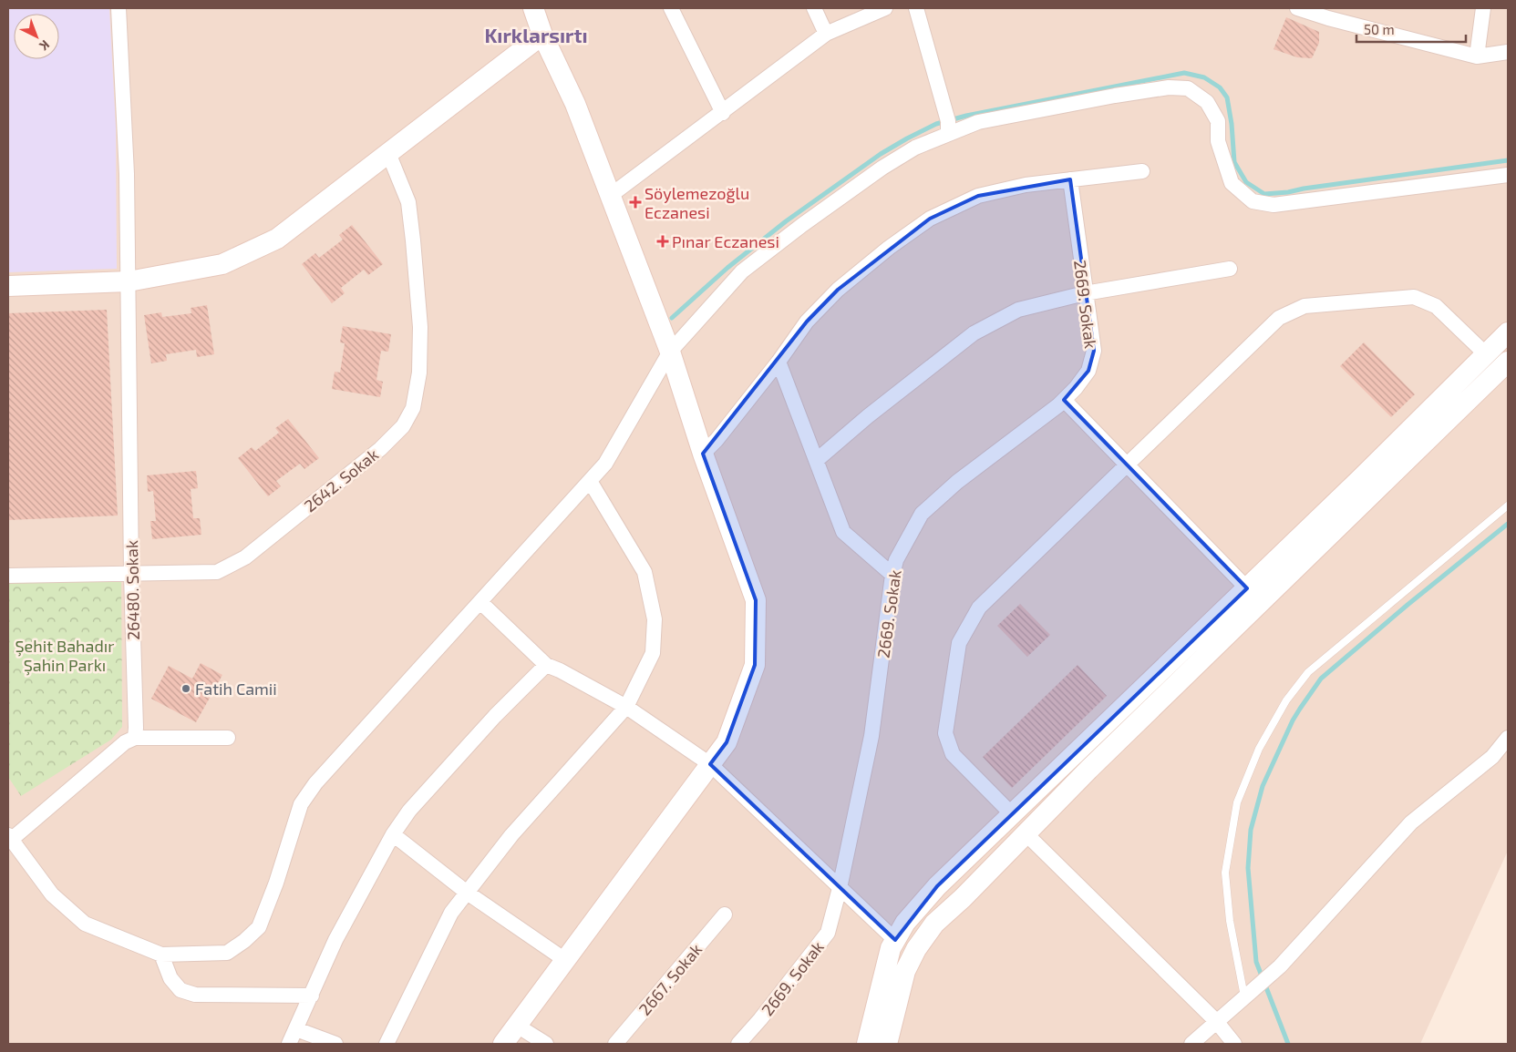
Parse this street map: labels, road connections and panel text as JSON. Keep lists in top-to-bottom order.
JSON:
{
  "streets": {
    "street": [
      "2669. Sokak",
      "2642. Sokak",
      "26480. Sokak",
      "2667. Sokak"
    ]
  },
  "crossings": [
    ["2642. Sokak", "26480. Sokak"]
  ],
  "districts": ["Kırklarsırtı"],
  "parks": ["Şehit Bahadır Şahin Parkı"],
  "places": {
    "health": ["Söylemezoğlu Eczanesi", "Pınar Eczanesi"],
    "other": ["Fatih Camii"]
  },
  "scale_bar": "50 m",
  "north": "bottom right"
}
